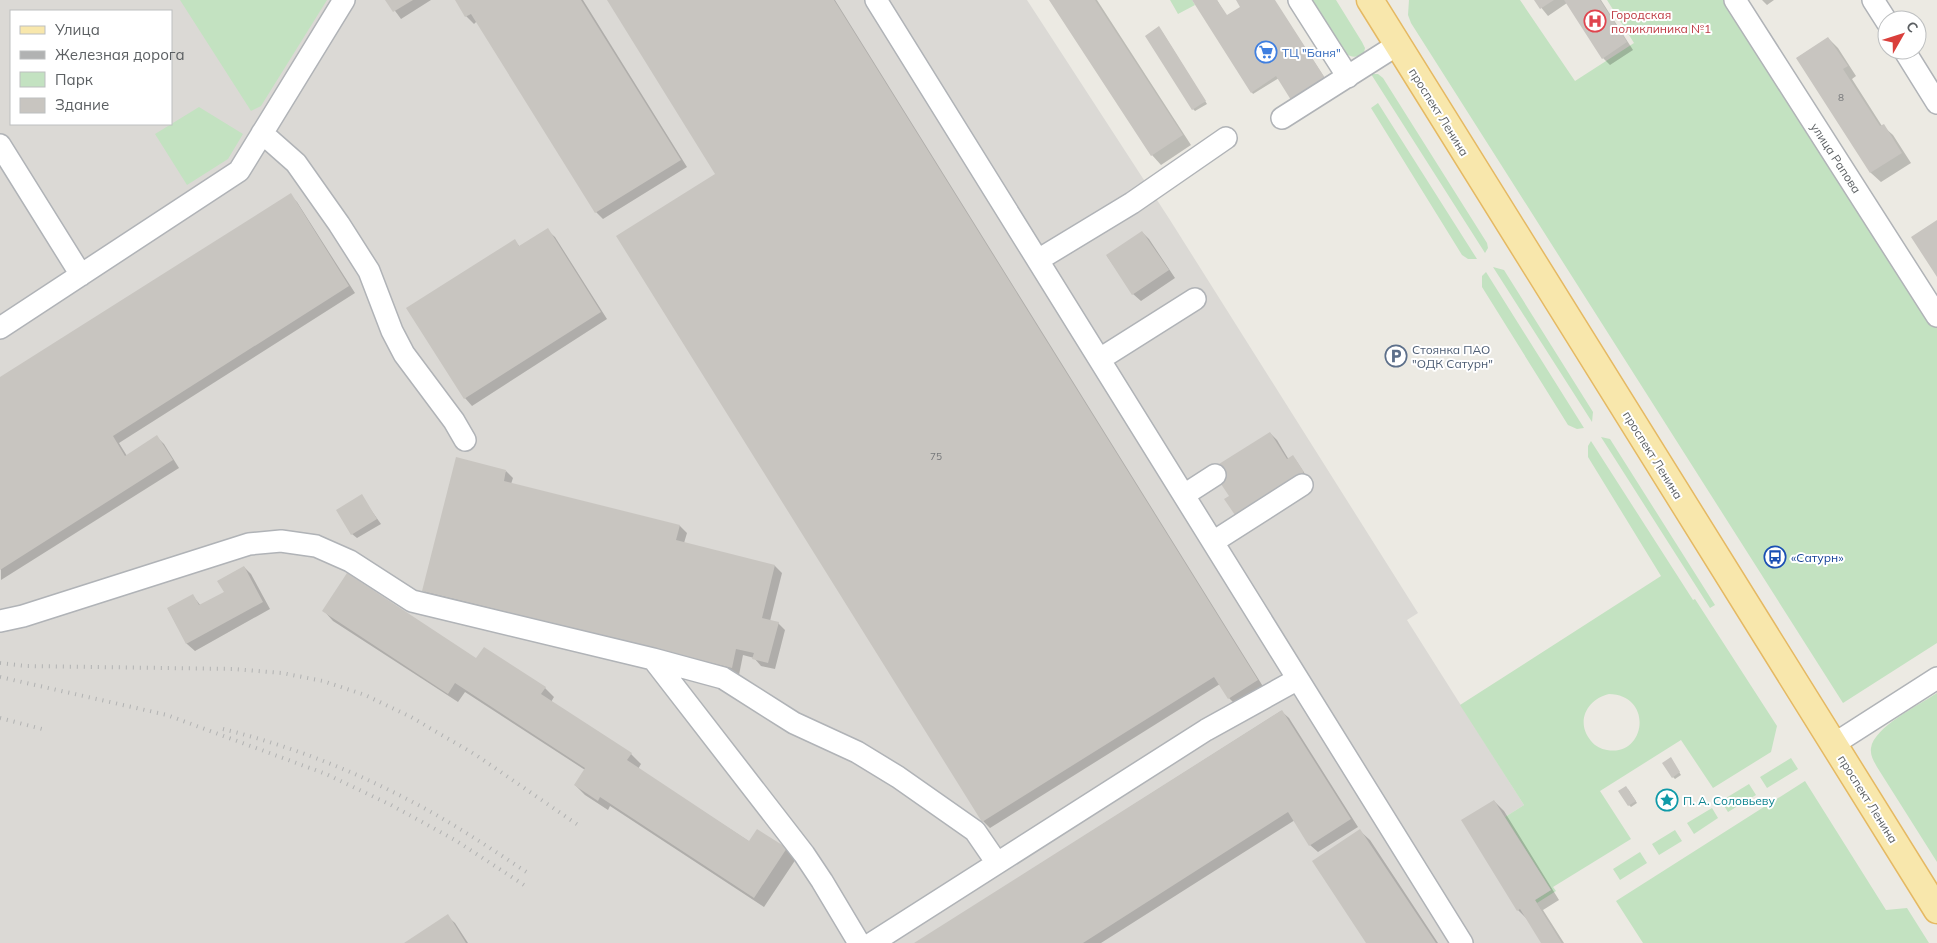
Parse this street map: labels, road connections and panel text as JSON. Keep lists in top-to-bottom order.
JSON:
{
  "streets": {
    "main road": ["проспект Ленина"],
    "street": ["улица Рапова"]
  },
  "places": {
    "hospital": ["Городская поликлиника №1"],
    "supermarket": ["ТЦ \"Баня\""],
    "parking": ["Стоянка ПАО \"ОДК Сатурн\""],
    "bus stop": ["«Сатурн»"],
    "place": ["П. А. Соловьеву"]
  },
  "house_numbers": ["8", "75"],
  "legend": [
    "Улица",
    "Железная дорога",
    "Парк",
    "Здание"
  ],
  "north": "top right"
}
